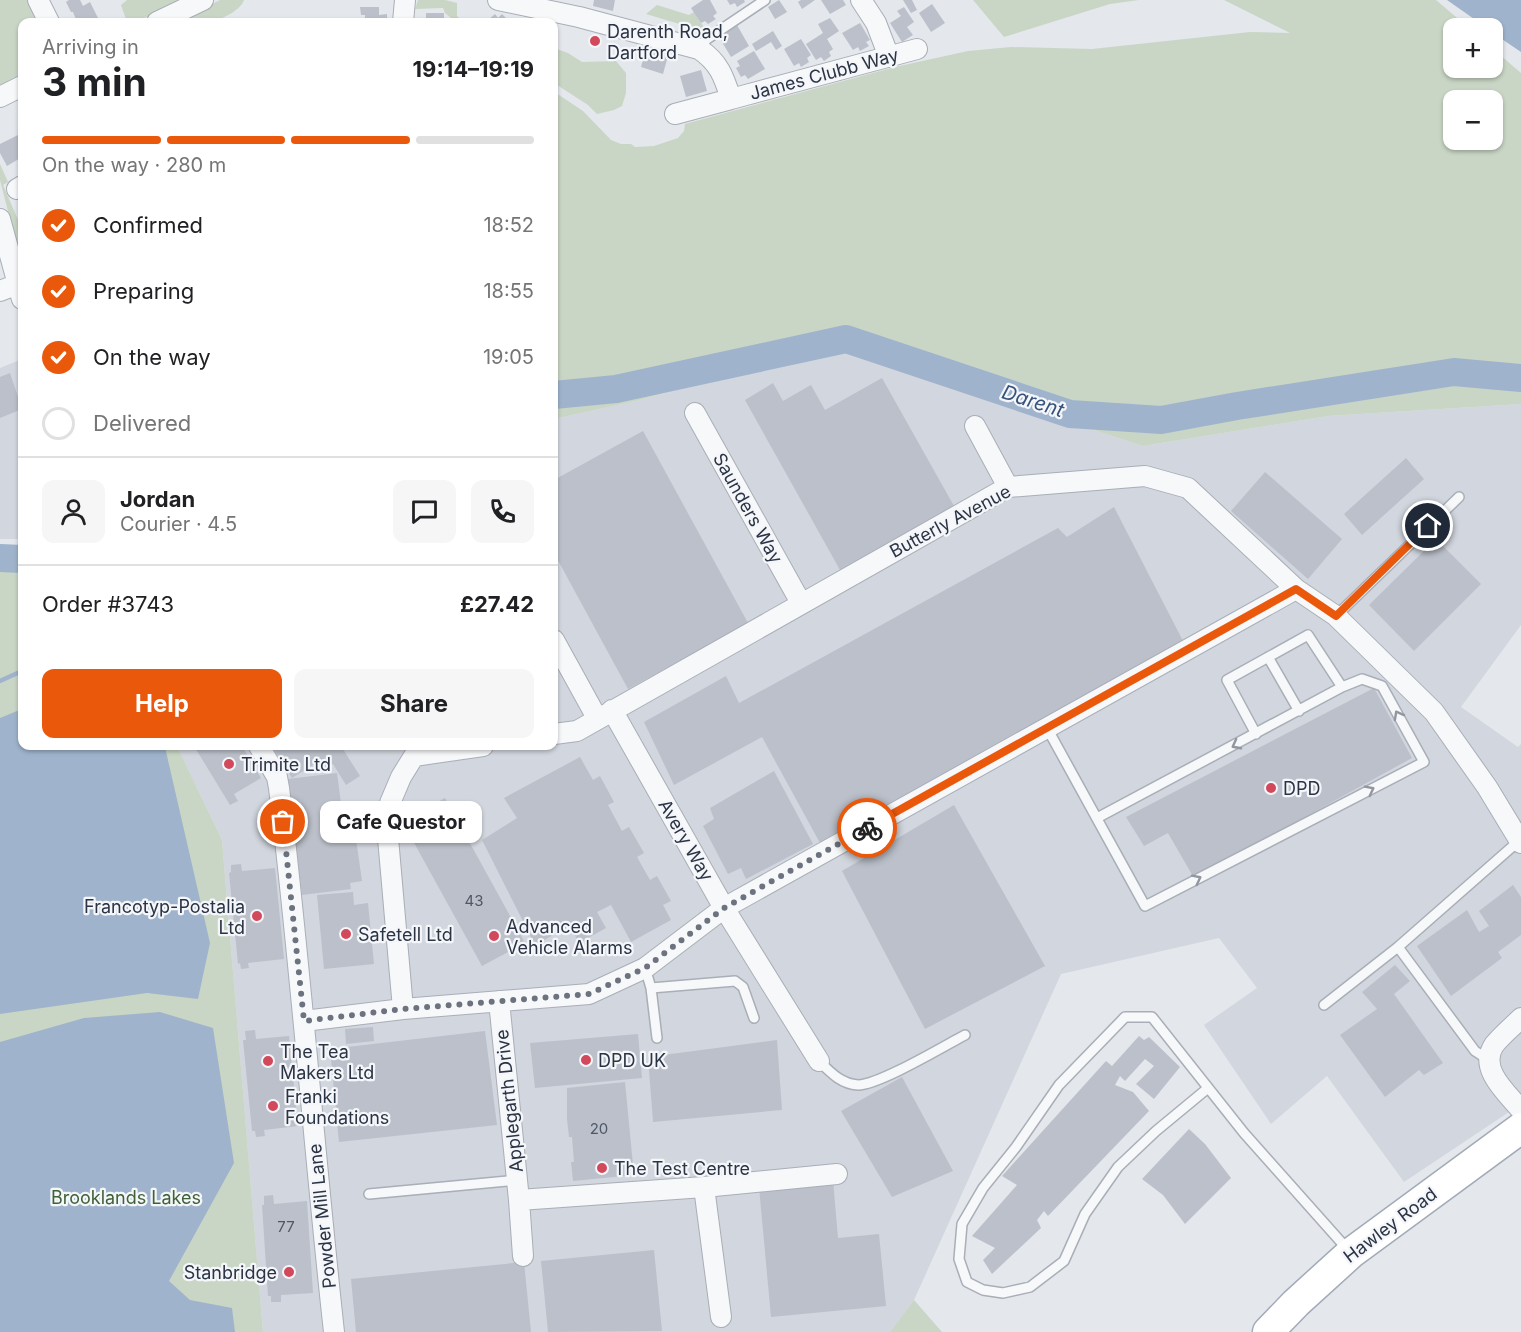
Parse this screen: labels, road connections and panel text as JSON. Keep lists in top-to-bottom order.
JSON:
{
  "streets": {
    "main road": ["Hawley Road"],
    "street": [
      "James Clubb Way",
      "Saunders Way",
      "Butterly Avenue",
      "Avery Way",
      "Applegarth Drive",
      "Powder Mill Lane"
    ]
  },
  "crossings": [
    ["Saunders Way", "Butterly Avenue"],
    ["Butterly Avenue", "Avery Way"]
  ],
  "water": ["Darent"],
  "parks": ["Brooklands Lakes"],
  "places": [
    "Darenth Road, Dartford",
    "Trimite Ltd",
    "DPD",
    "Cafe Questor",
    "Francotyp-Postalia Ltd",
    "Safetell Ltd",
    "Advanced Vehicle Alarms",
    "DPD UK",
    "The Tea Makers Ltd",
    "Franki Foundations",
    "The Test Centre",
    "Stanbridge"
  ],
  "house_numbers": ["43", "20", "77"],
  "page": {
    "map_buttons": ["+", "−"],
    "heading": ["3 min", "Arriving in", "19:14–19:19"],
    "panel": [
      "Jordan",
      "Courier · 4.5",
      "Order #3743",
      "£27.42"
    ],
    "bar": "On the way · 280 m",
    "list": [
      ["Confirmed", "18:52"],
      ["Preparing", "18:55"],
      ["On the way", "19:05"],
      "Delivered"
    ],
    "buttons": ["Help", "Share"],
    "bubble": "Cafe Questor"
  }
}
